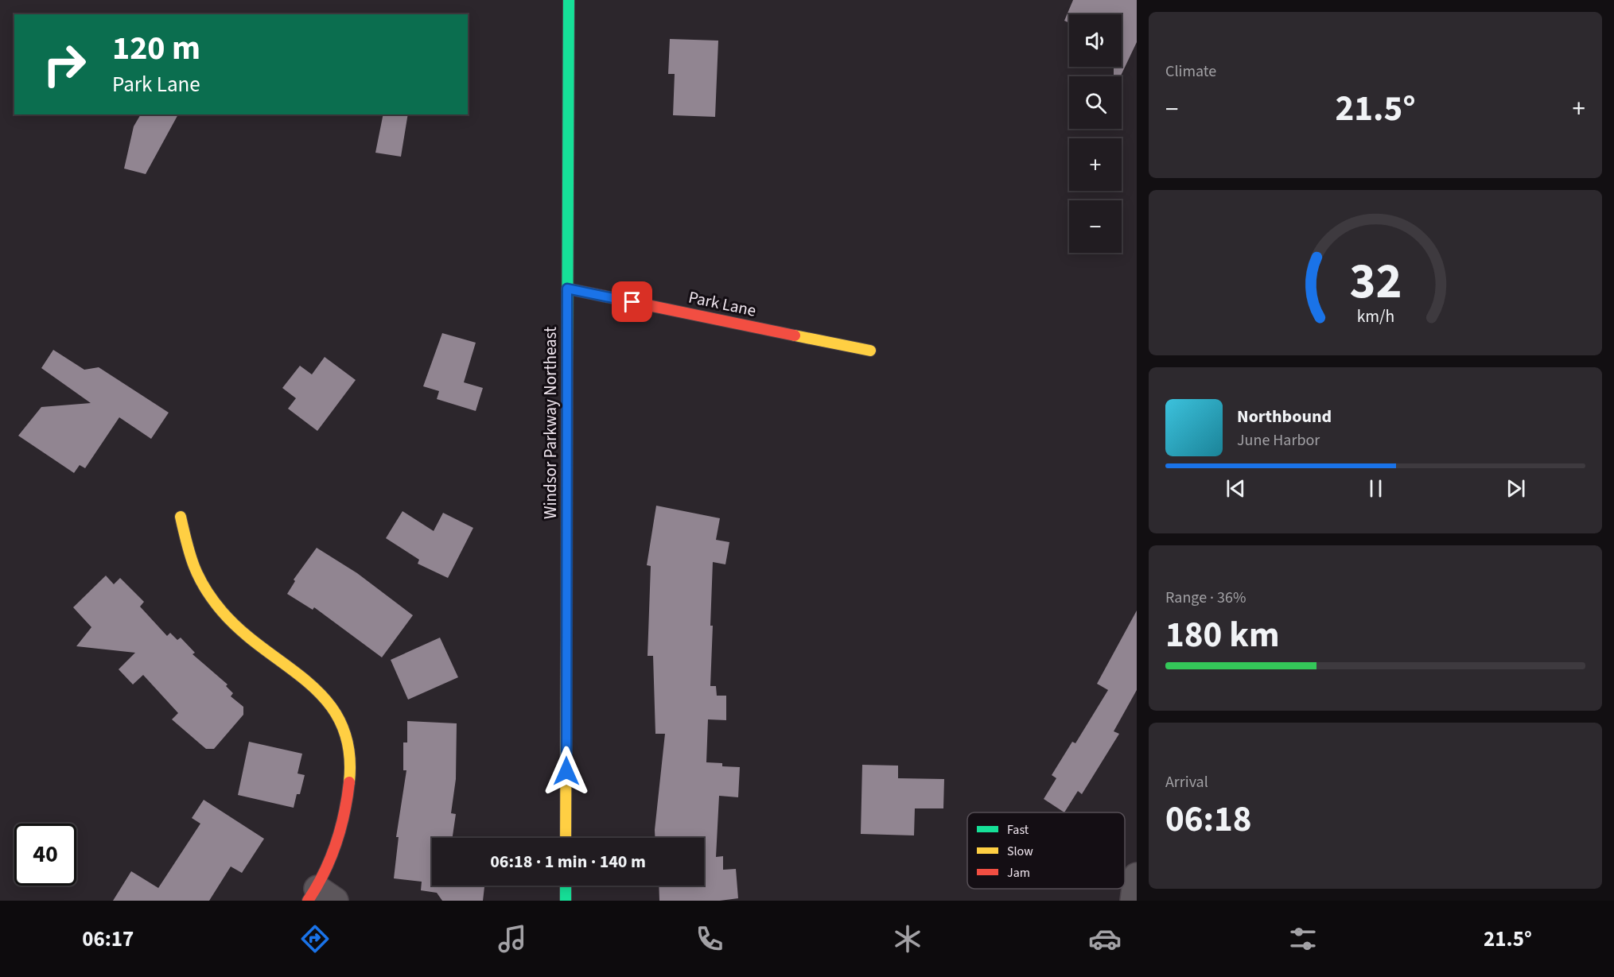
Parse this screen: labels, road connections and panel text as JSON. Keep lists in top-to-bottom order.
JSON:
{
  "streets": {
    "street": ["Park Lane", "Windsor Parkway Northeast"]
  },
  "crossings": [
    ["Park Lane", "Windsor Parkway Northeast"]
  ],
  "legend": ["Fast", "Slow", "Jam"],
  "page": {
    "tile": [
      "Climate",
      ["Range · 36%", "180 km"],
      ["Arrival", "06:18"]
    ],
    "map_buttons": ["+", "−"],
    "turn": ["120 m", "Park Lane"],
    "heat": ["−", "21.5°", "+"],
    "song": ["Northbound", "June Harbor"],
    "limit": "40",
    "trip": "06:18 · 1 min · 140 m",
    "tabs": ["06:17", "21.5°"],
    "gauge": ["32", "km/h"]
  }
}
